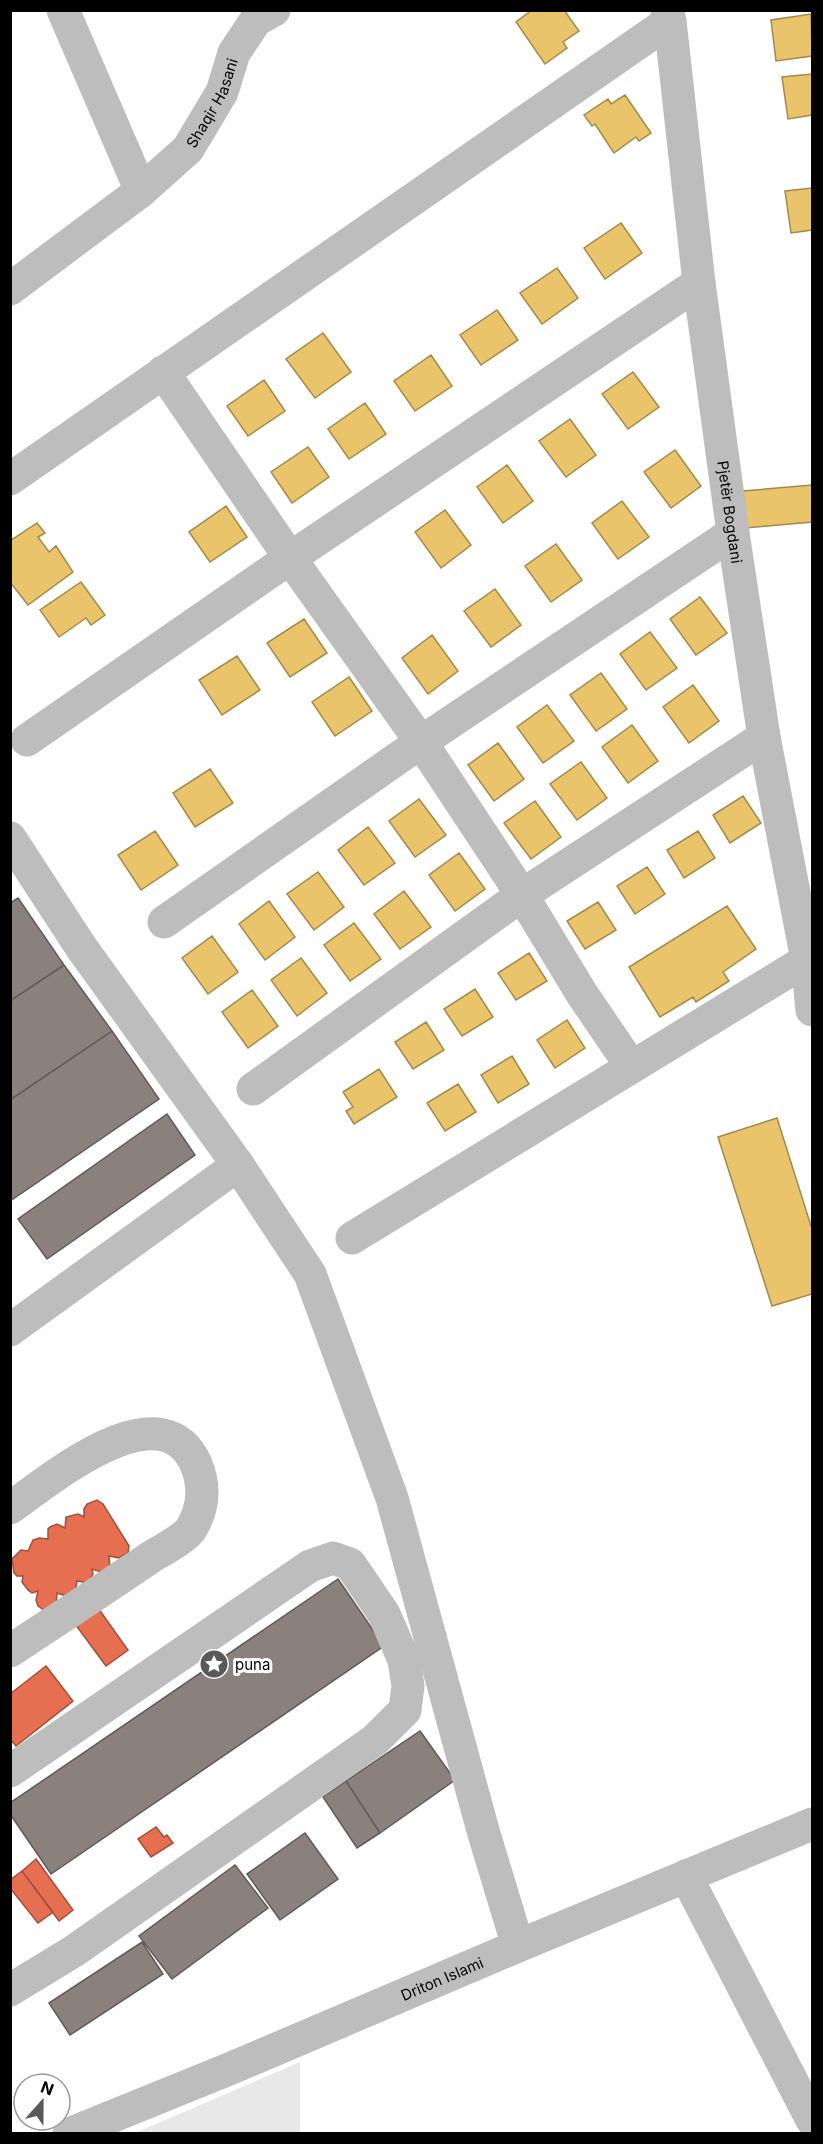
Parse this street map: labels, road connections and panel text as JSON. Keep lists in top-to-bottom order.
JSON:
{
  "streets": {
    "street": ["Shaqir Hasani", "Pjetër Bogdani", "Driton Islami"]
  },
  "places": {
    "place": ["puna"]
  },
  "north": "top"
}
